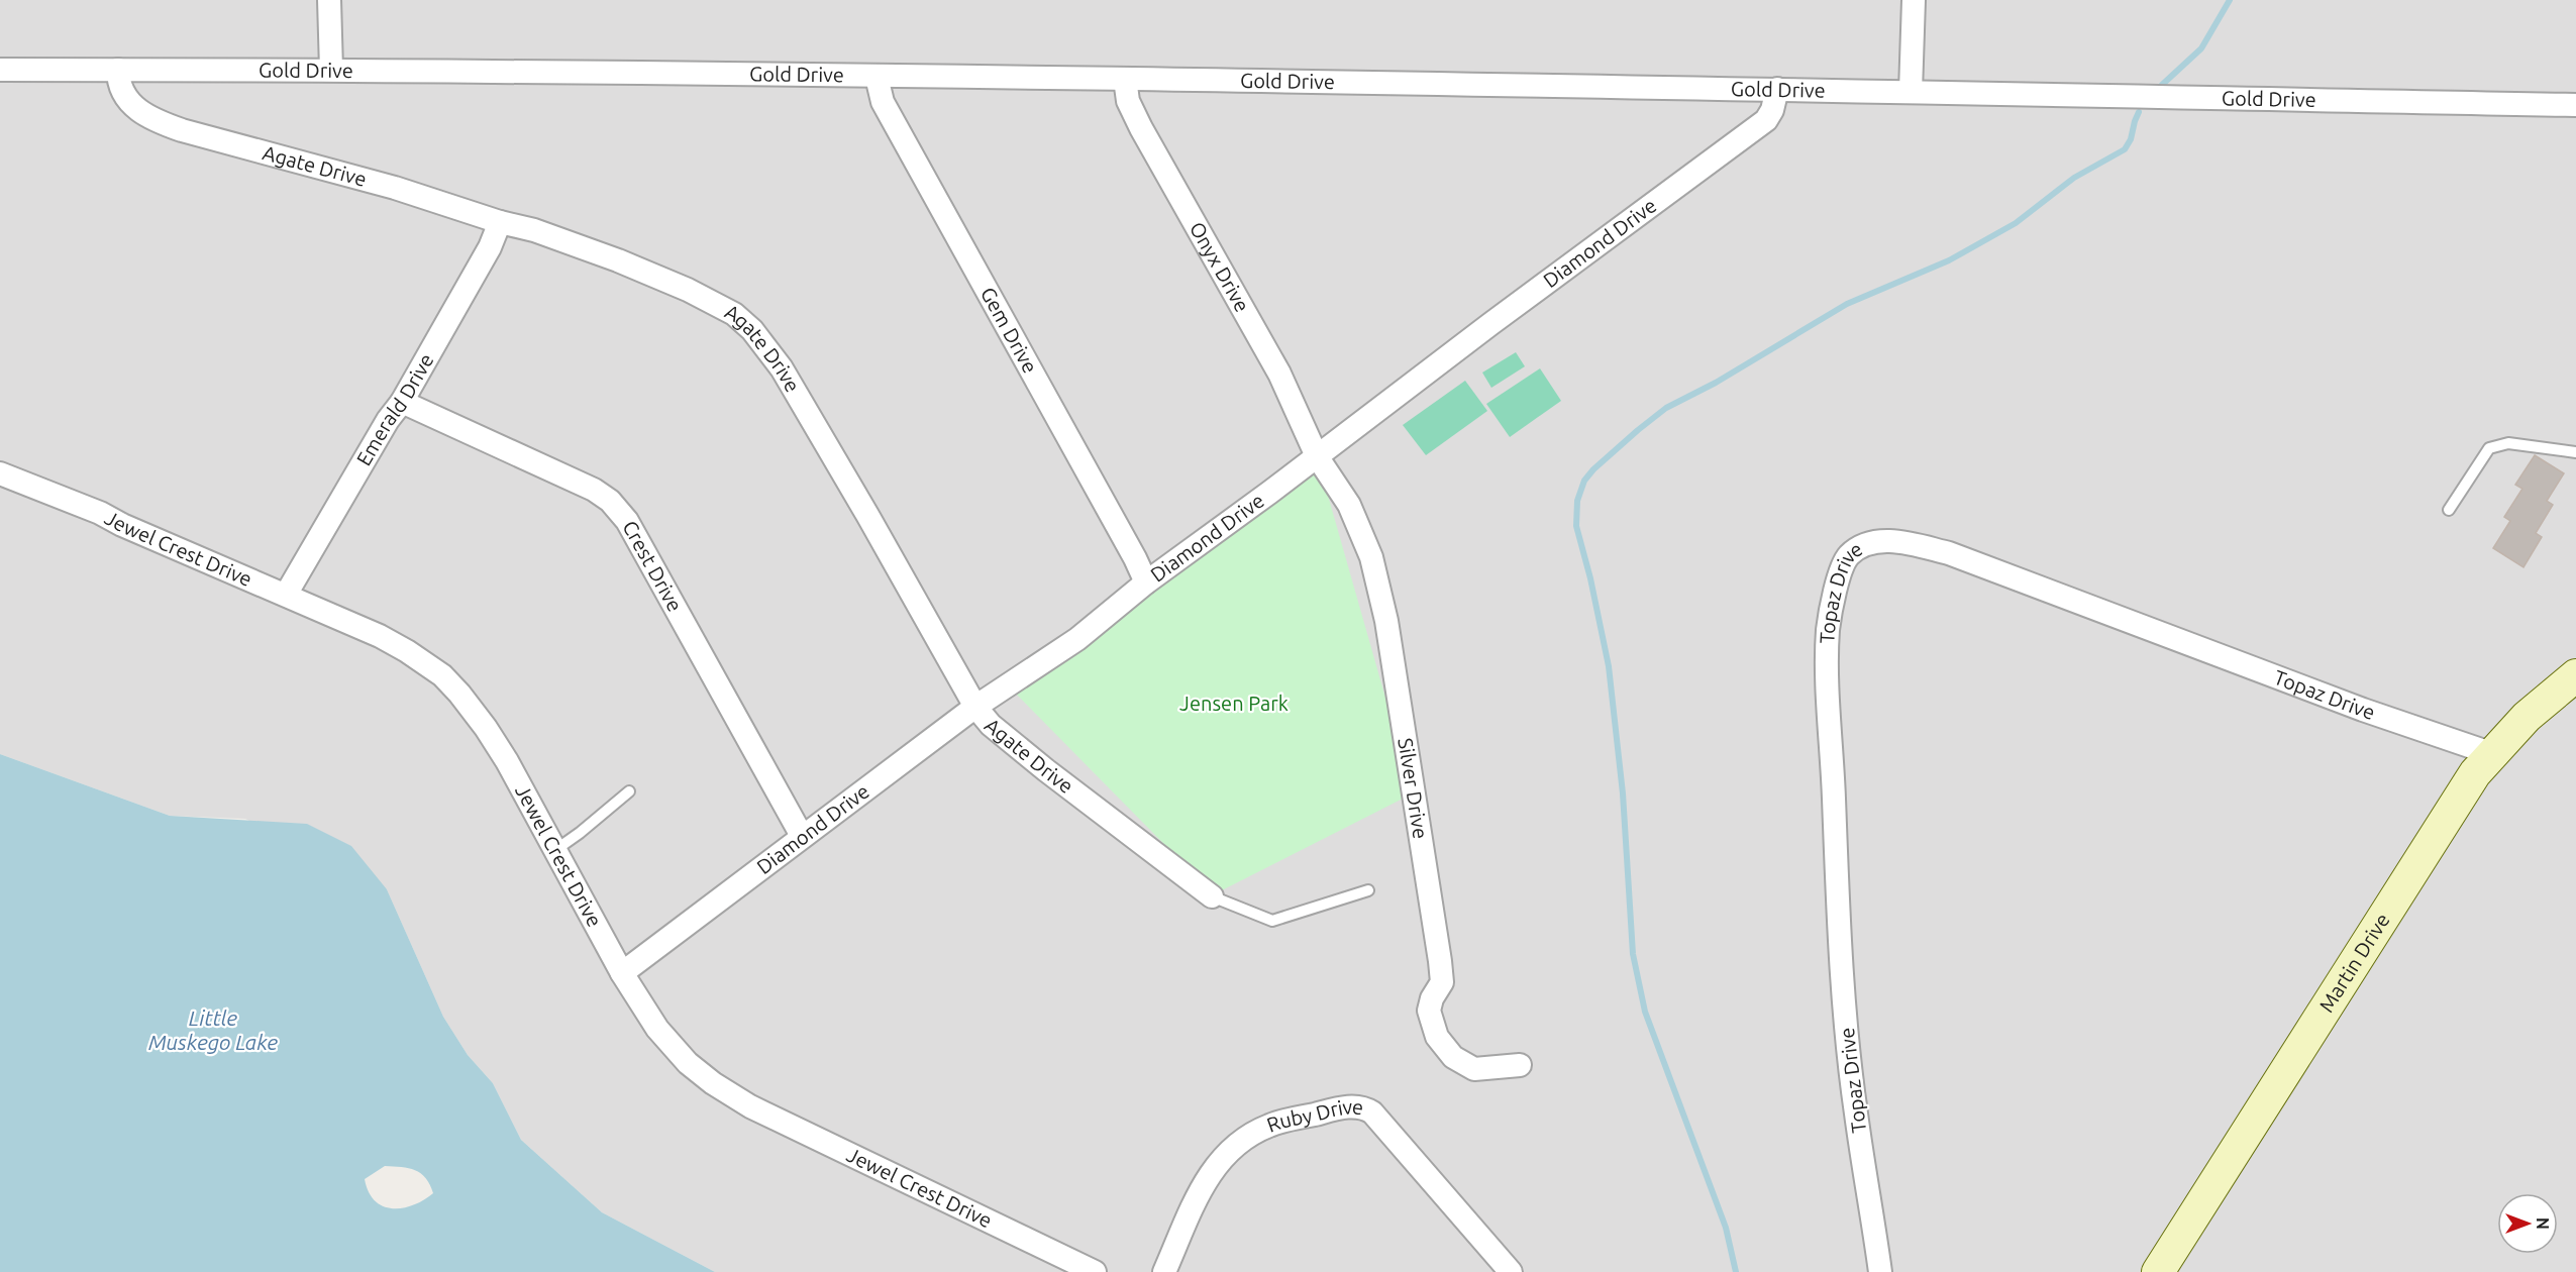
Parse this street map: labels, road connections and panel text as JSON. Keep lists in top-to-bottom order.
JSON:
{
  "streets": {
    "street": [
      "Gold Drive",
      "Agate Drive",
      "Diamond Drive",
      "Onyx Drive",
      "Gem Drive",
      "Emerald Drive",
      "Jewel Crest Drive",
      "Crest Drive",
      "Topaz Drive",
      "Silver Drive",
      "Martin Drive",
      "Ruby Drive"
    ]
  },
  "crossings": [
    ["Gold Drive", "Agate Drive"],
    ["Gold Drive", "Diamond Drive"],
    ["Gold Drive", "Onyx Drive"],
    ["Gold Drive", "Gem Drive"],
    ["Agate Drive", "Diamond Drive"],
    ["Agate Drive", "Emerald Drive"],
    ["Diamond Drive", "Onyx Drive"],
    ["Diamond Drive", "Gem Drive"],
    ["Diamond Drive", "Jewel Crest Drive"],
    ["Diamond Drive", "Crest Drive"],
    ["Diamond Drive", "Silver Drive"],
    ["Onyx Drive", "Silver Drive"],
    ["Emerald Drive", "Jewel Crest Drive"],
    ["Emerald Drive", "Crest Drive"],
    ["Topaz Drive", "Martin Drive"]
  ],
  "water": ["Little Muskego Lake"],
  "parks": ["Jensen Park"],
  "north": "right"
}
